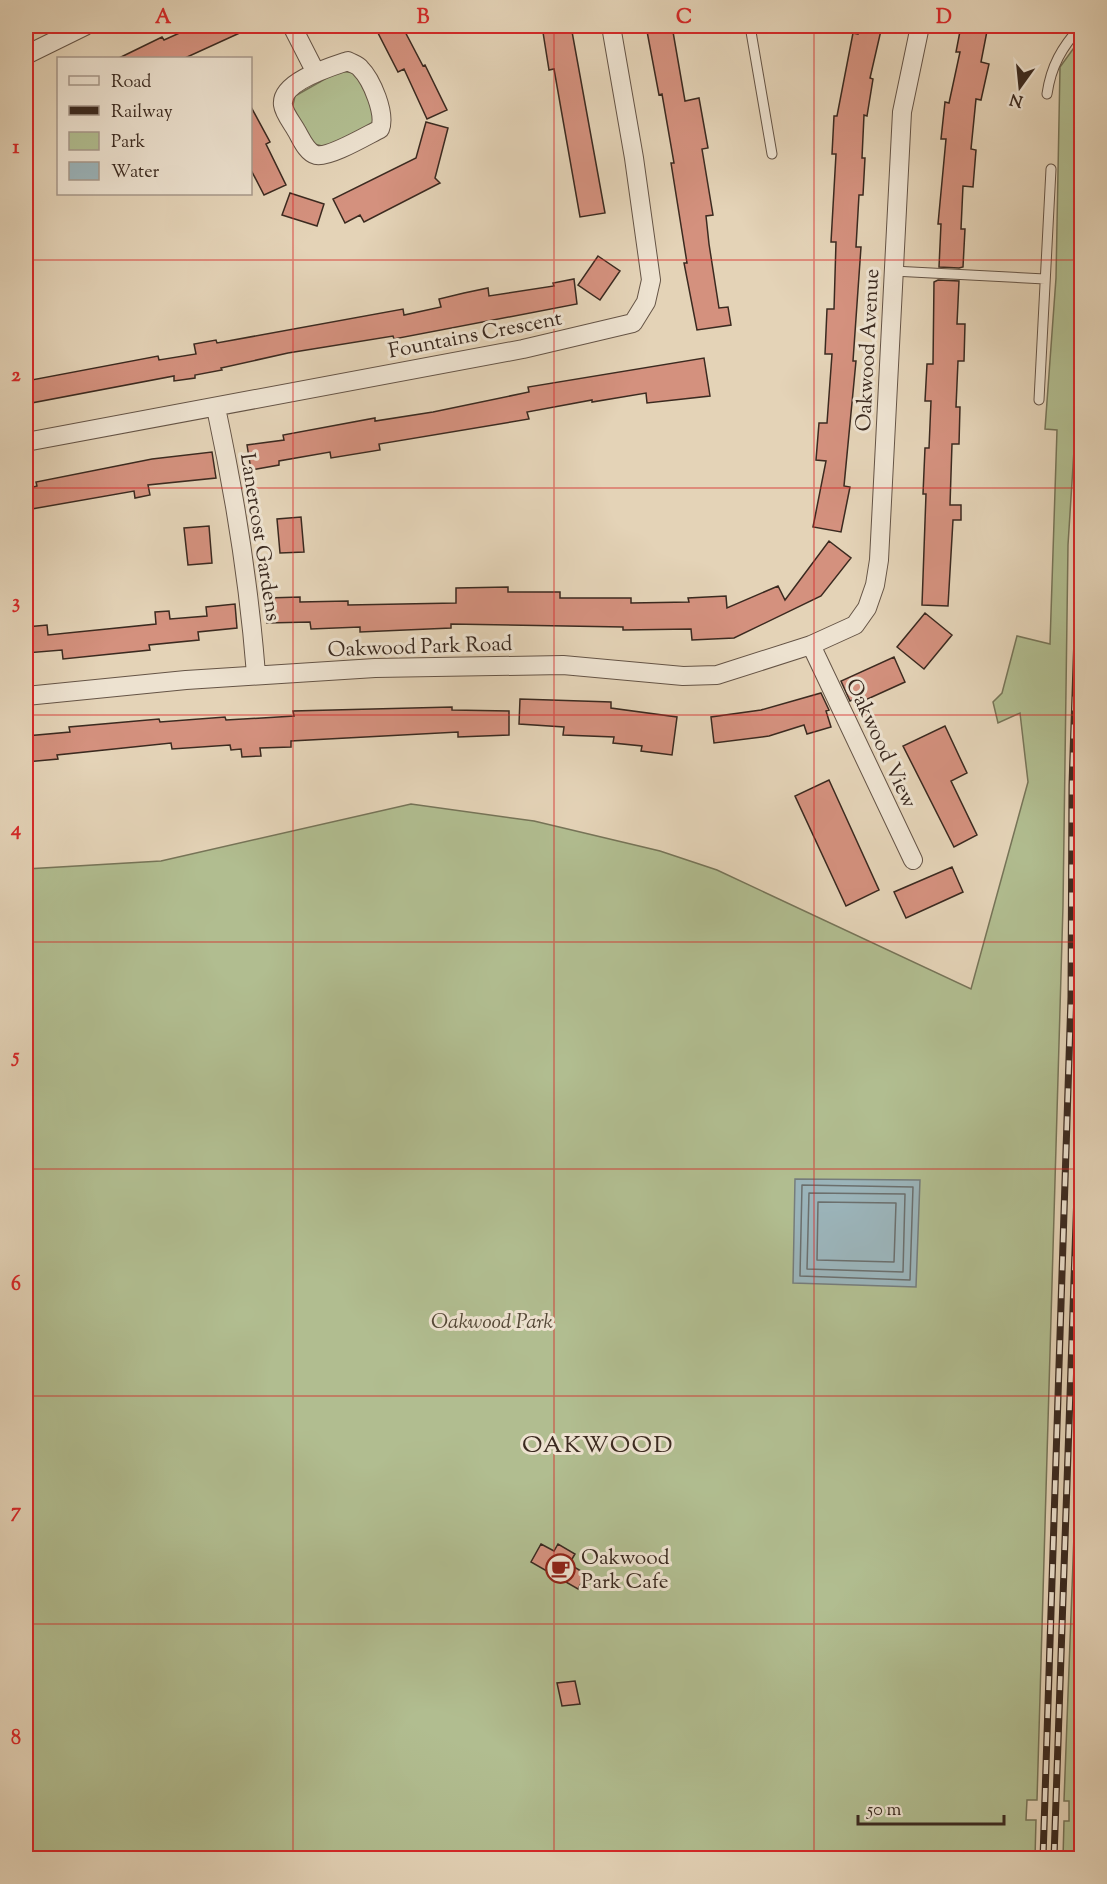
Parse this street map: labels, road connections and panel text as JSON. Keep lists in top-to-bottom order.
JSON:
{
  "streets": {
    "street": [
      "Fountains Crescent",
      "Oakwood Avenue",
      "Lanercost Gardens",
      "Oakwood Park Road",
      "Oakwood View"
    ]
  },
  "crossings": [
    ["Fountains Crescent", "Lanercost Gardens"],
    ["Oakwood Avenue", "Oakwood Park Road"],
    ["Oakwood Avenue", "Oakwood View"],
    ["Lanercost Gardens", "Oakwood Park Road"],
    ["Oakwood Park Road", "Oakwood View"]
  ],
  "districts": ["OAKWOOD"],
  "parks": ["Oakwood Park"],
  "places": {
    "cafe": ["Oakwood Park Cafe"]
  },
  "legend": [
    "Road",
    "Railway",
    "Park",
    "Water"
  ],
  "scale_bar": "50 m",
  "north": "bottom",
  "grid": {
    "columns": [
      "A",
      "B",
      "C",
      "D"
    ],
    "rows": [
      "1",
      "2",
      "3",
      "4",
      "5",
      "6",
      "7",
      "8"
    ]
  }
}
